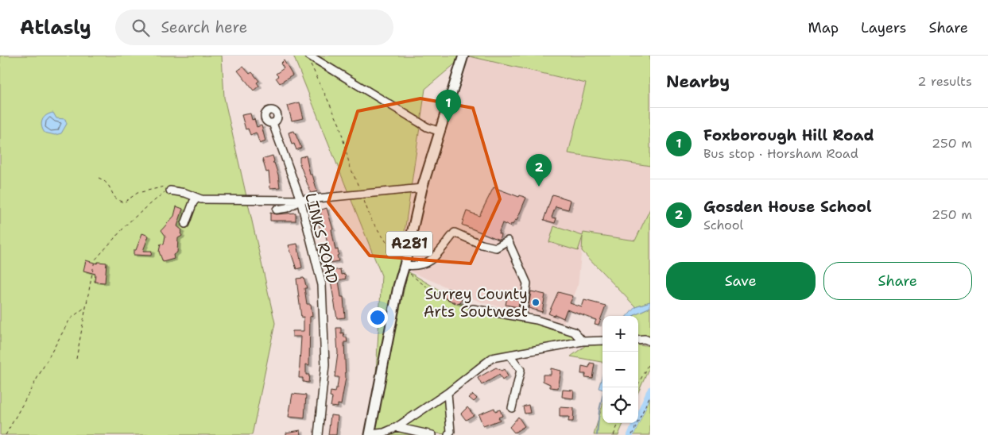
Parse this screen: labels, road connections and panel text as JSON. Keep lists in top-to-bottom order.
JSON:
{
  "streets": {
    "main road": ["A281"],
    "street": ["LINKS ROAD"]
  },
  "places": ["Surrey County Arts Soutwest"],
  "page": {
    "header": "Atlasly",
    "search": "Search here",
    "nav": ["Map", "Layers", "Share"],
    "heading": ["Nearby", "2 results"],
    "pins": ["1", "2"],
    "list": [
      {
        "mark": "1",
        "name": "Foxborough Hill Road",
        "note": "Bus stop · Horsham Road",
        "value": "250 m"
      },
      {
        "mark": "2",
        "name": "Gosden House School",
        "note": "School",
        "value": "250 m"
      }
    ],
    "buttons": ["Save", "Share"],
    "map_buttons": ["+", "−"]
  }
}
